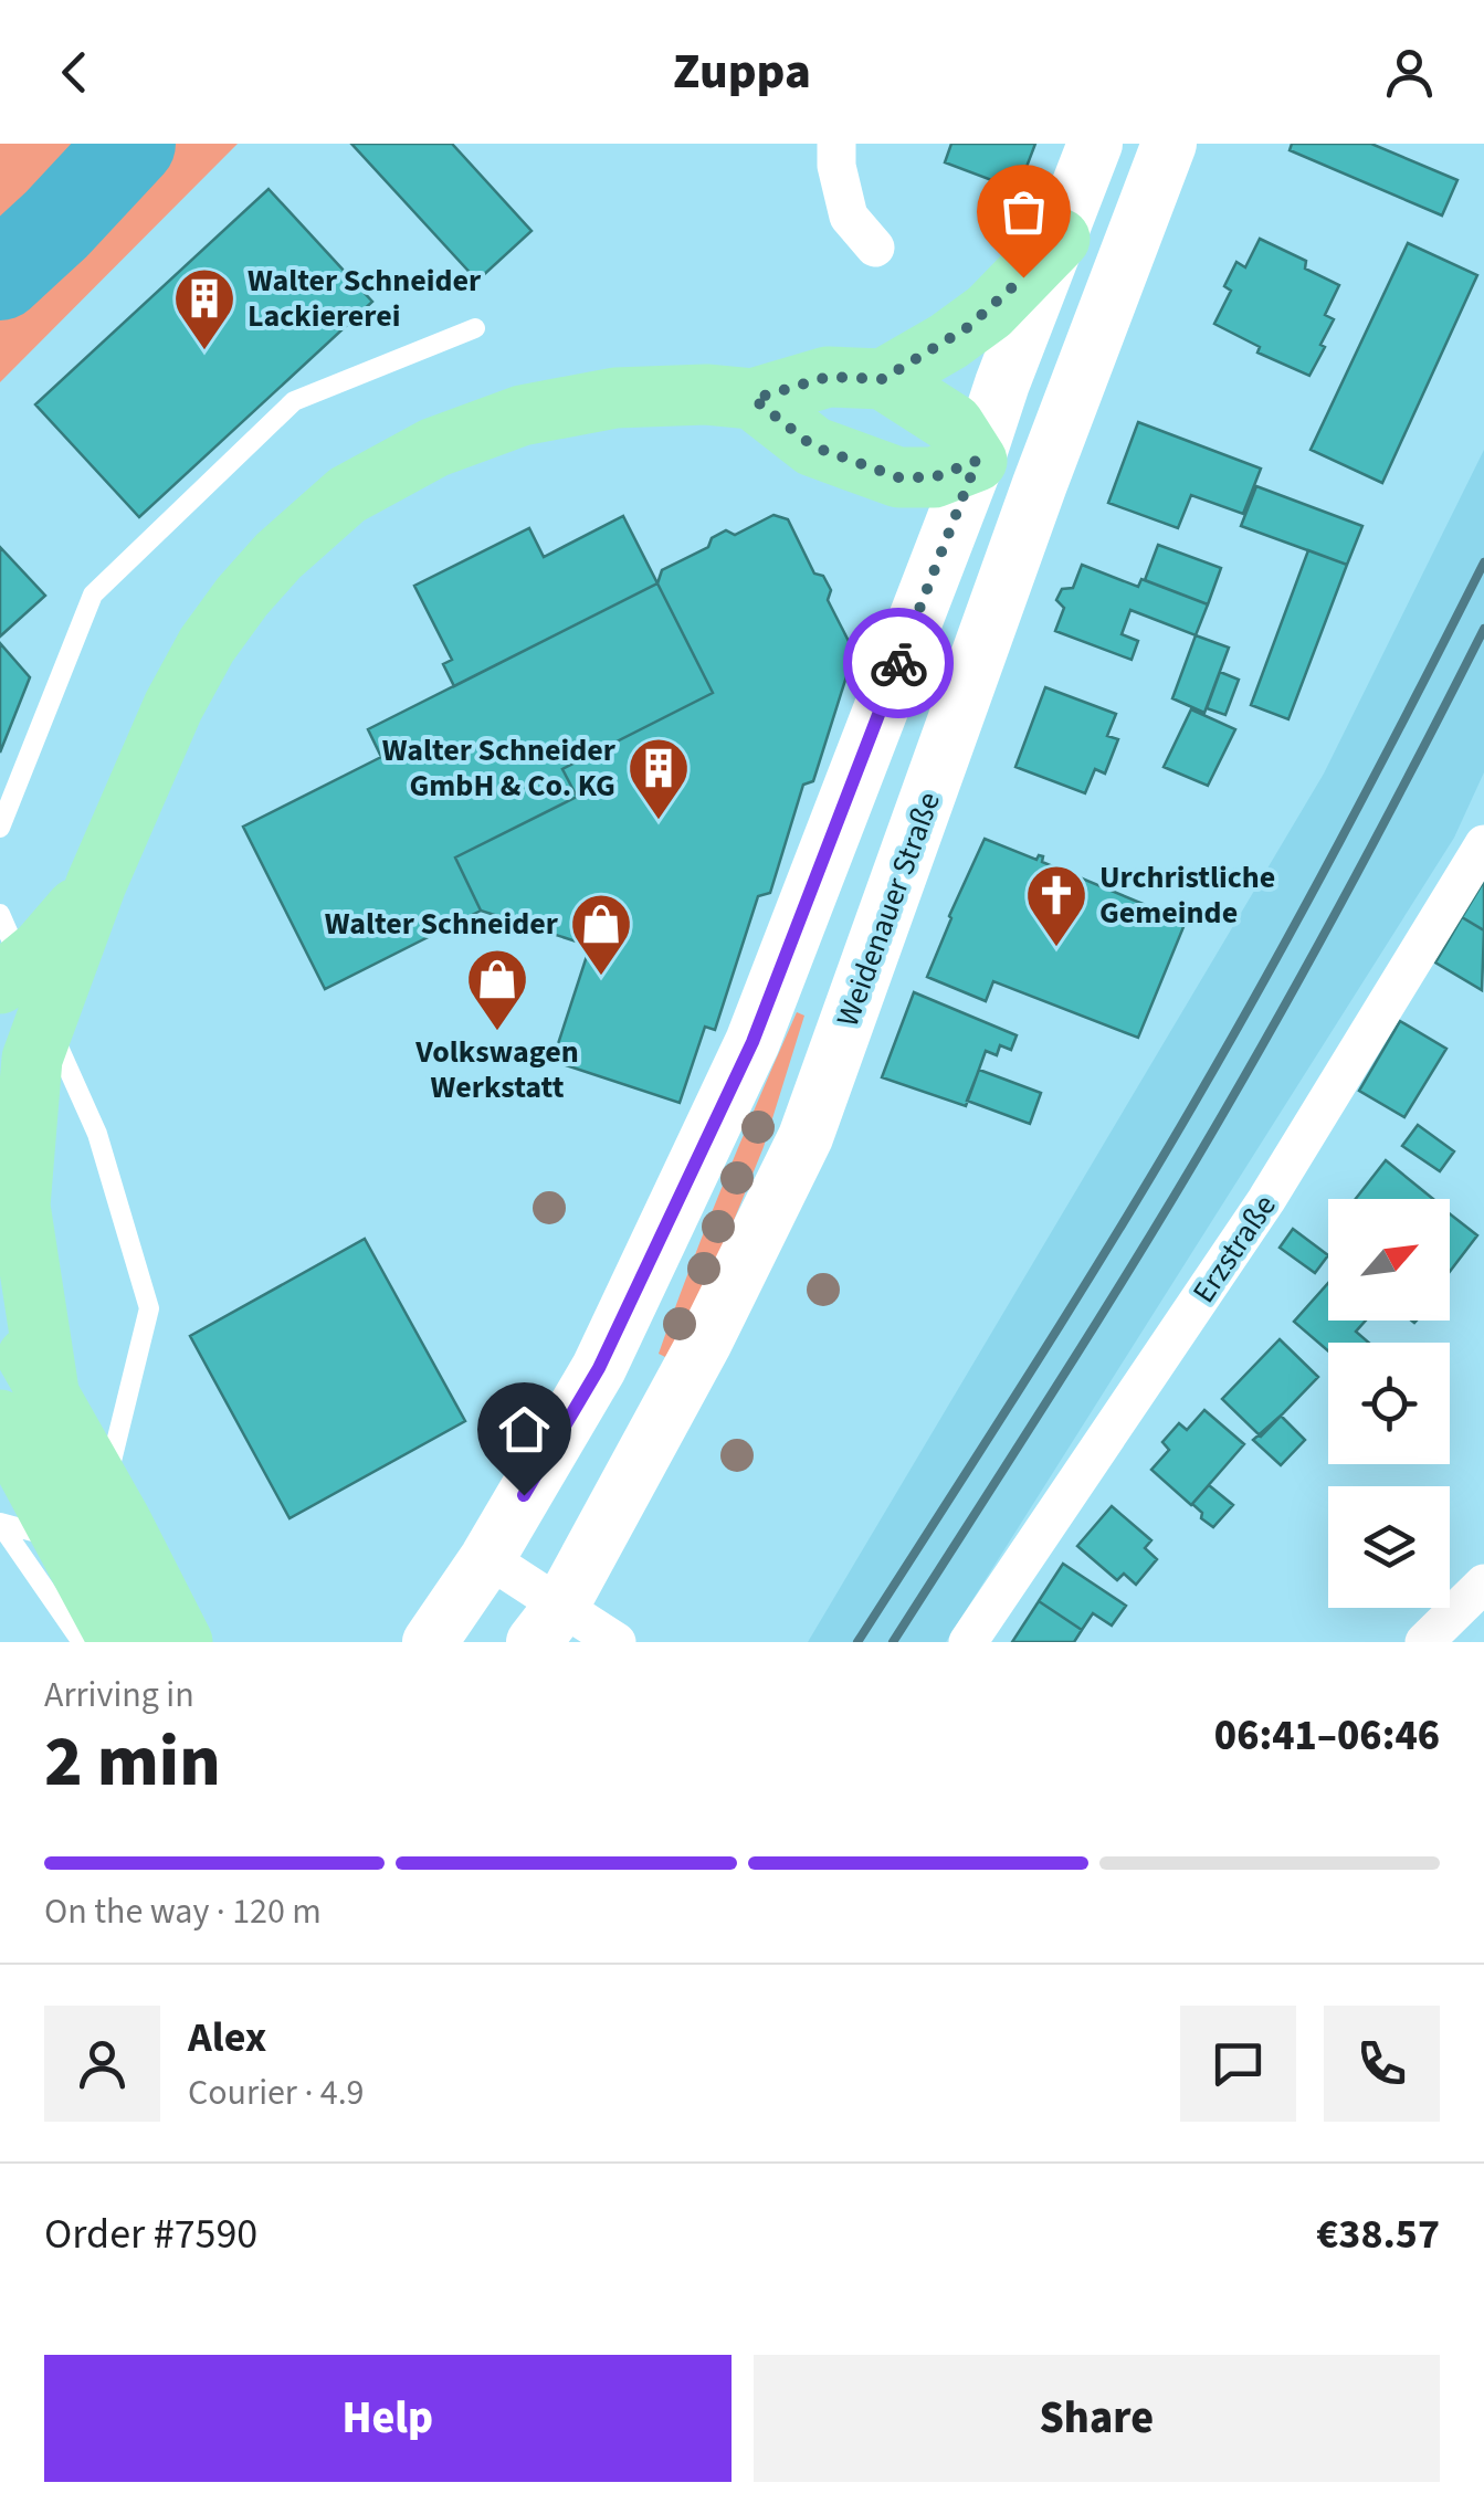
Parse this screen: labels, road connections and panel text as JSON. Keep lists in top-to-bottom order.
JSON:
{
  "streets": {
    "main road": ["Weidenauer Straße"],
    "street": ["Erzstraße"]
  },
  "places": {
    "building": ["Walter Schneider Lackiererei", "Walter Schneider GmbH & Co. KG"],
    "church": ["Urchristliche Gemeinde"],
    "shop": ["Walter Schneider", "Volkswagen Werkstatt"]
  },
  "north": "top right",
  "page": {
    "header": "Zuppa",
    "heading": ["2 min", "Arriving in", "06:41–06:46"],
    "panel": [
      "Alex",
      "Courier · 4.9",
      "Order #7590",
      "€38.57"
    ],
    "bar": "On the way · 120 m",
    "buttons": ["Help", "Share"]
  }
}
